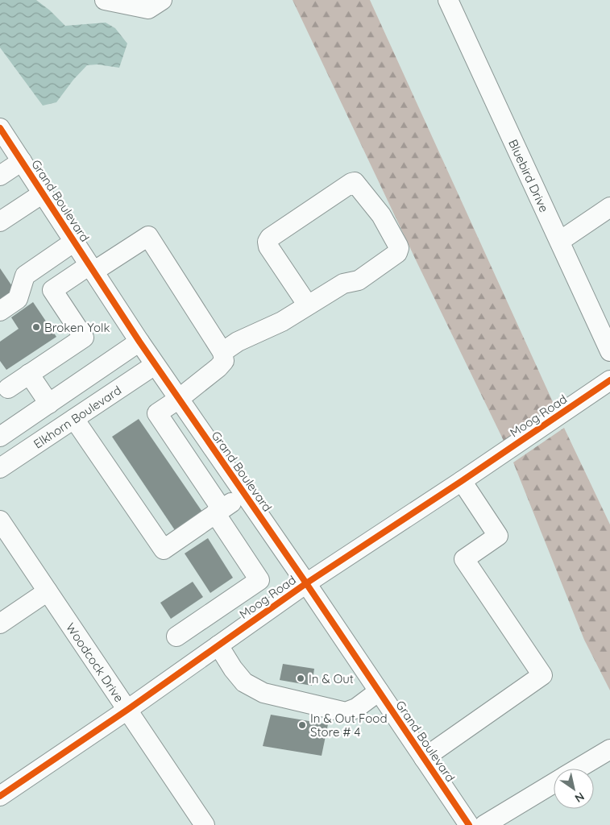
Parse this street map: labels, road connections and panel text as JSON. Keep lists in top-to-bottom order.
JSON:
{
  "streets": {
    "street": [
      "Bluebird Drive",
      "Grand Boulevard",
      "Moog Road",
      "Elkhorn Boulevard",
      "Woodcock Drive"
    ]
  },
  "crossings": [
    ["Grand Boulevard", "Moog Road"],
    ["Grand Boulevard", "Elkhorn Boulevard"],
    ["Moog Road", "Woodcock Drive"]
  ],
  "places": ["Broken Yolk", "In & Out", "In & Out Food Store # 4"],
  "north": "bottom right"
}
